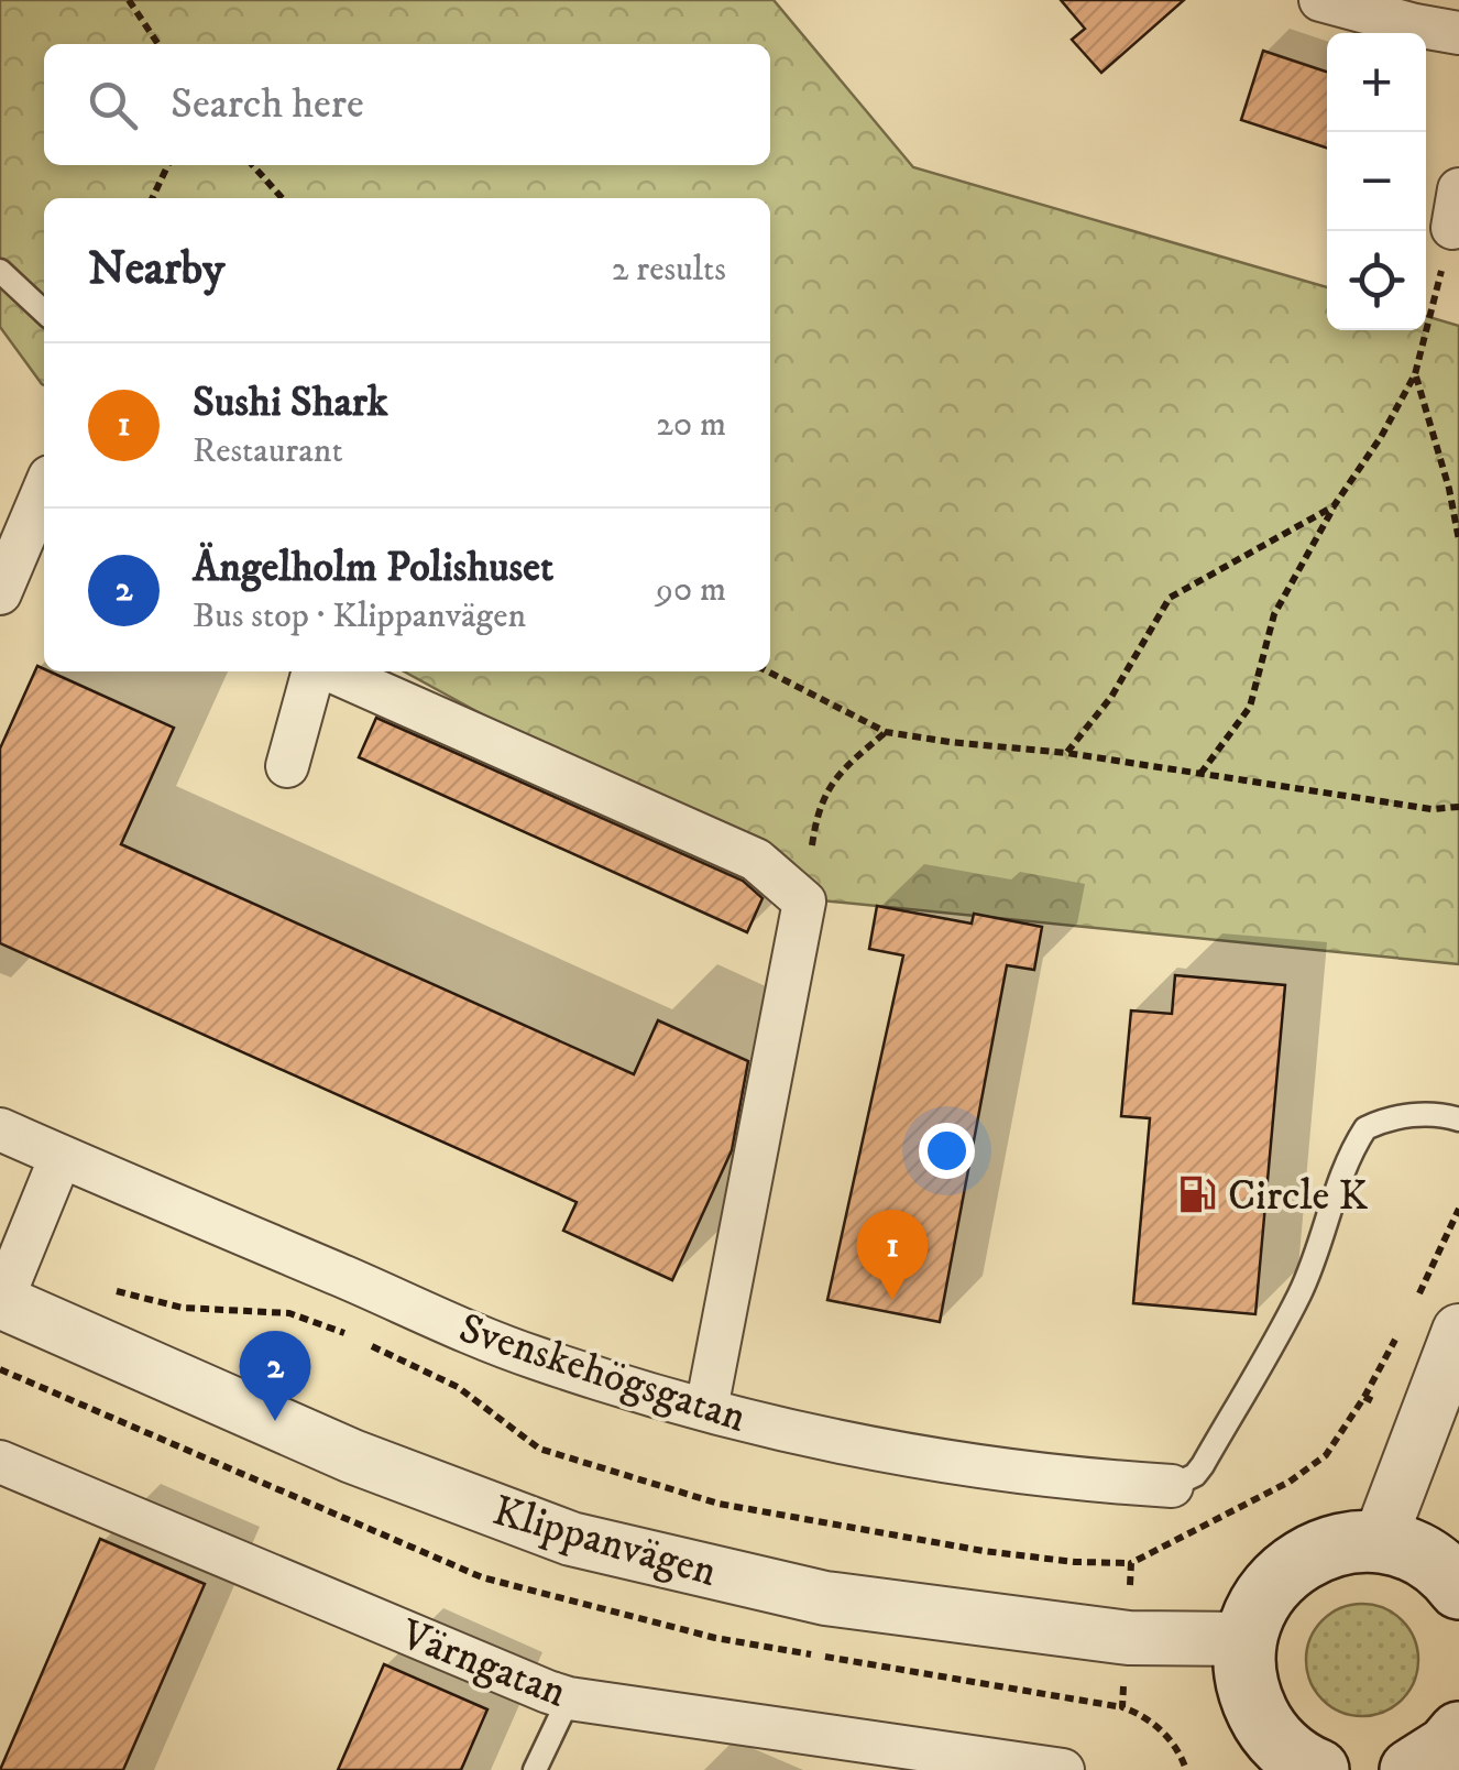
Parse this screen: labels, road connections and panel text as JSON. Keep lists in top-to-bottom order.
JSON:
{
  "streets": {
    "street": ["Svenskehögsgatan", "Klippanvägen", "Värngatan"]
  },
  "places": {
    "fuel station": ["Circle K"]
  },
  "page": {
    "map_buttons": ["+", "−"],
    "search": "Search here",
    "heading": ["Nearby", "2 results"],
    "list": [
      {
        "mark": "1",
        "name": "Sushi Shark",
        "note": "Restaurant",
        "value": "20 m"
      },
      {
        "mark": "2",
        "name": "Ängelholm Polishuset",
        "note": "Bus stop · Klippanvägen",
        "value": "90 m"
      }
    ],
    "pins": ["1", "2"]
  }
}
